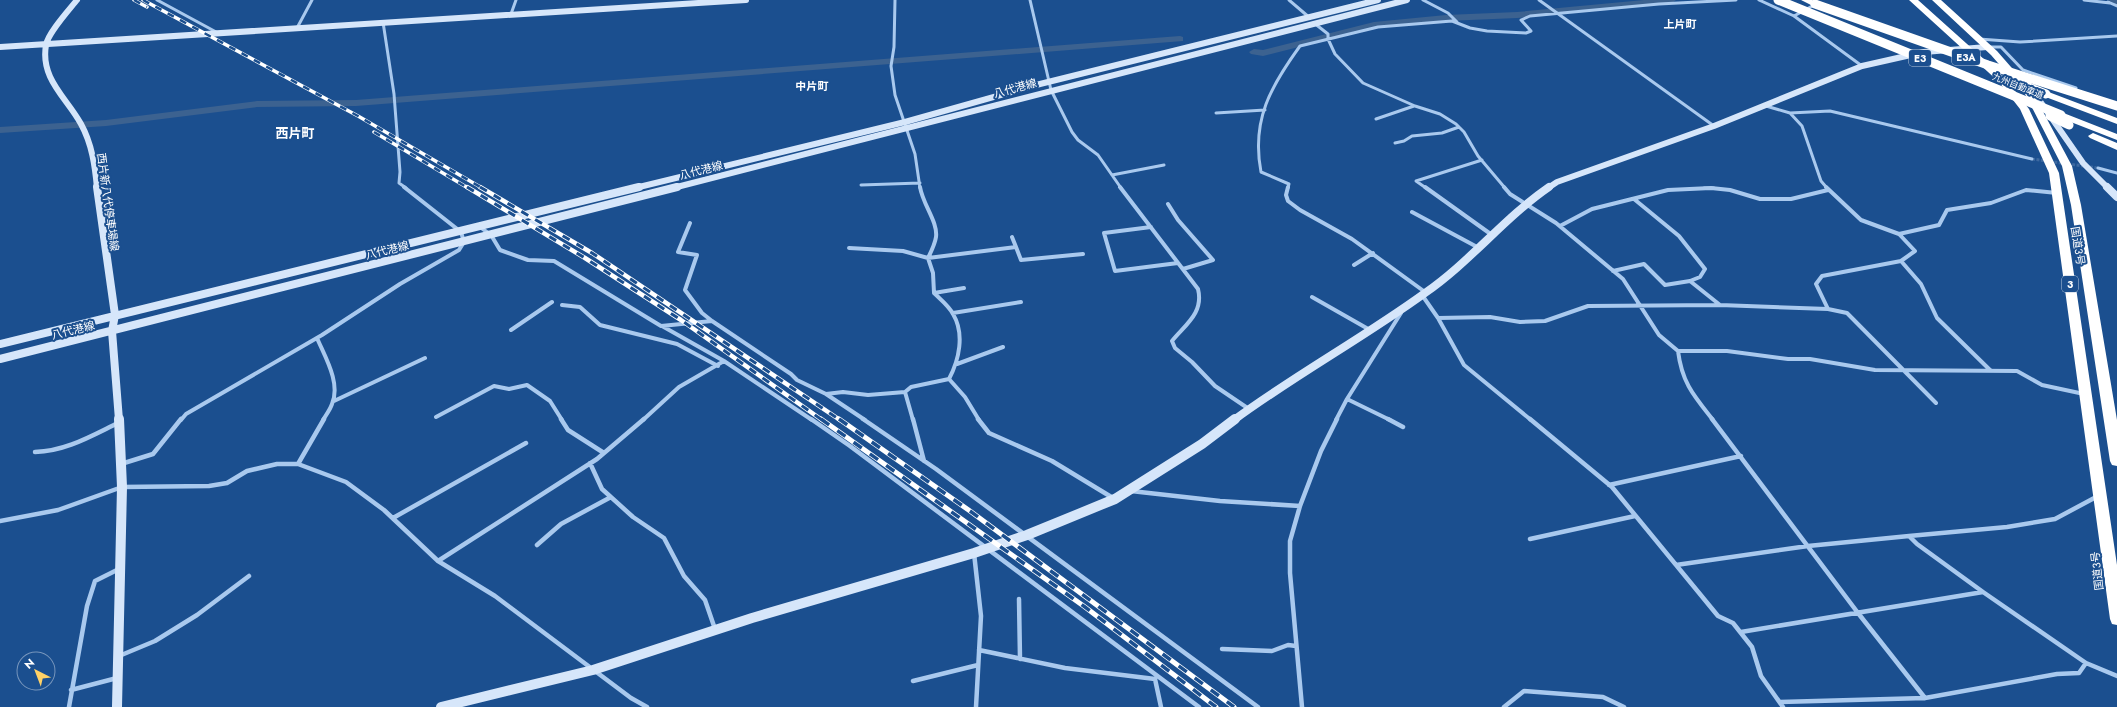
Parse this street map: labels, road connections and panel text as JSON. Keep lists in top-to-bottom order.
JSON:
{
  "streets": {
    "highway": [
      "E3A",
      "E3",
      "九州自動車道",
      "国道3号",
      "3"
    ],
    "main road": ["八代港線", "西片新八代停車場線"]
  },
  "crossings": [
    ["E3A", "九州自動車道"],
    ["八代港線", "西片新八代停車場線"]
  ],
  "districts": ["上片町", "中片町", "西片町"],
  "north": "top left"
}
